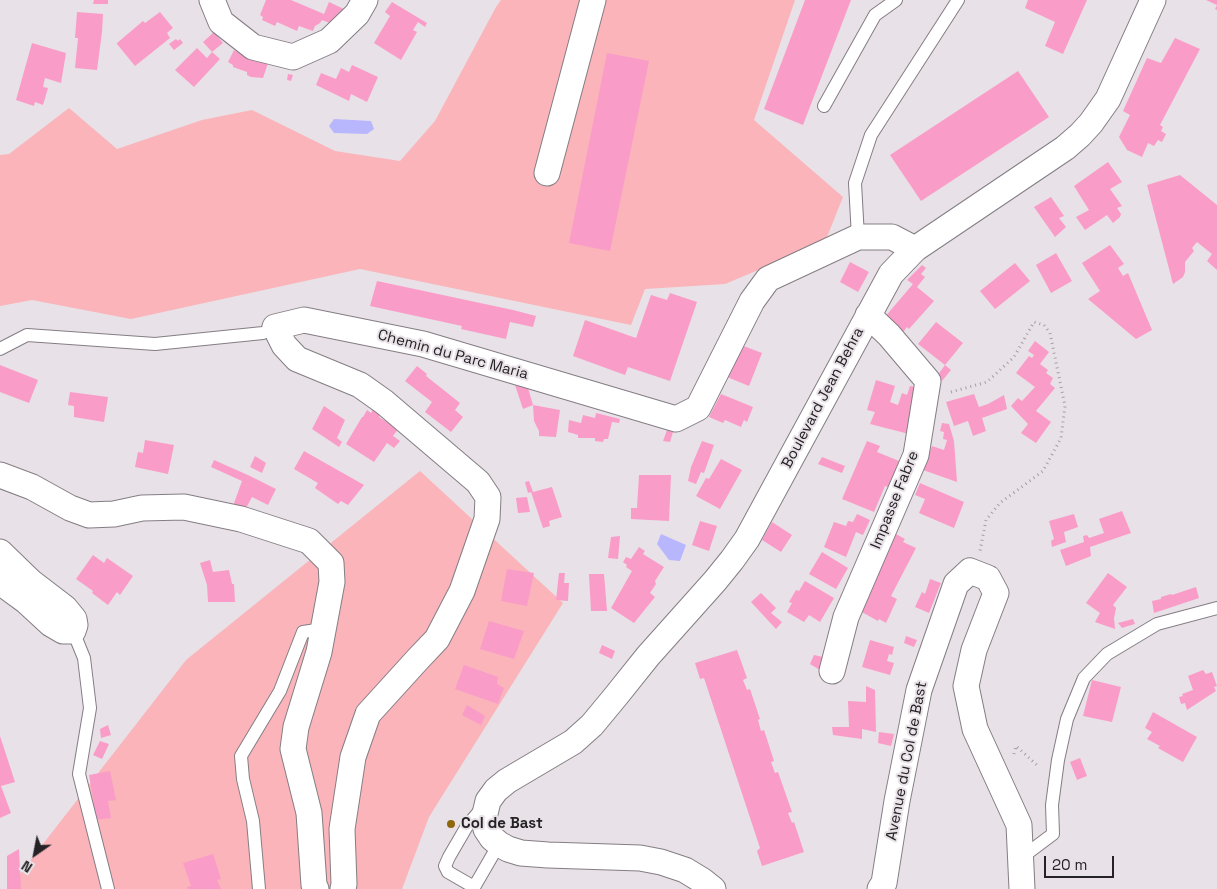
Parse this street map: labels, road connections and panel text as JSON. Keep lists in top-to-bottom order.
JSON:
{
  "streets": {
    "street": [
      "Chemin du Parc Maria",
      "Boulevard Jean Behra",
      "Impasse Fabre",
      "Avenue du Col de Bast"
    ]
  },
  "crossings": [
    ["Chemin du Parc Maria", "Boulevard Jean Behra"]
  ],
  "places": ["Col de Bast"],
  "scale_bar": "20 m",
  "north": "bottom left"
}
